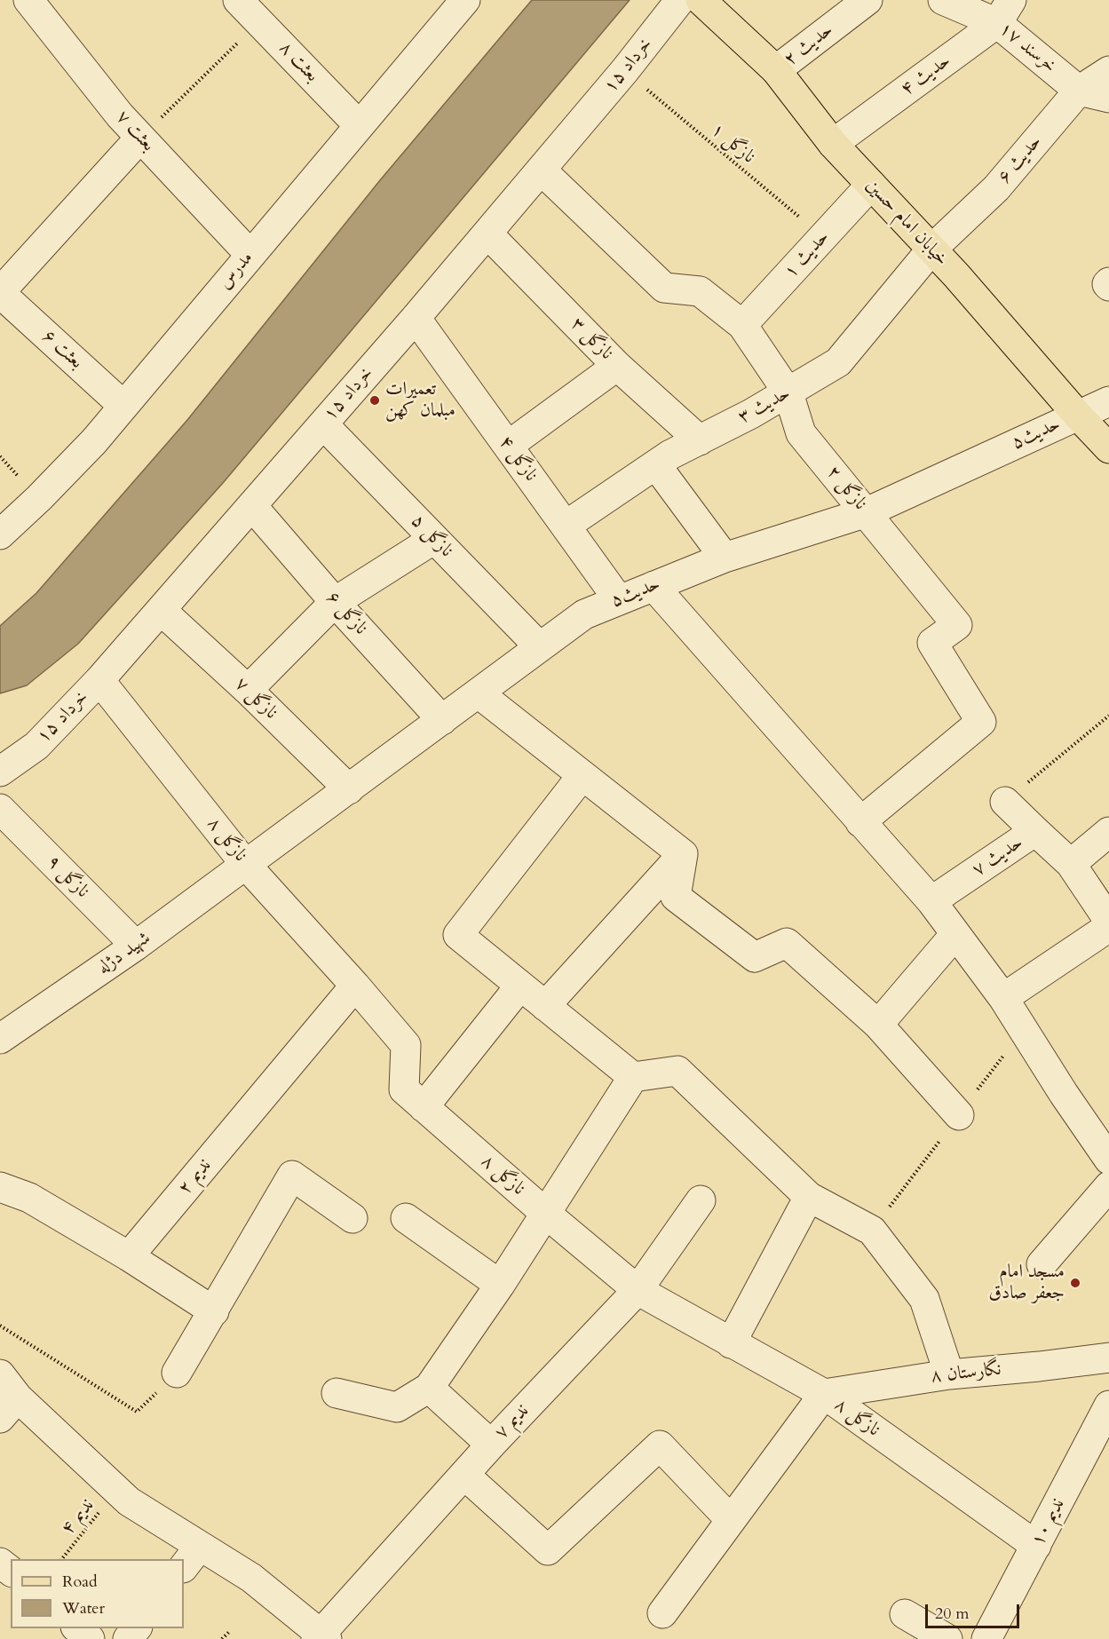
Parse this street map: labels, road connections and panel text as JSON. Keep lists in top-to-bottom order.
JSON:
{
  "streets": {
    "main road": ["خیابان امام حسین"],
    "street": [
      "حدیث ۲",
      "خرسند ۱۷",
      "بعثت ۸",
      "۱۵ خرداد",
      "حدیث ۴",
      "بعثت ۷",
      "حدیث ۶",
      "حدیث ۱",
      "مدرس",
      "نازگل ۳",
      "بعثت ۶",
      "حدیث ۳",
      "حدیث۵",
      "نازگل ۴",
      "نازگل ۲",
      "نازگل ۵",
      "نازگل ۶",
      "نازگل ۷",
      "نازگل ۸",
      "حدیث ۷",
      "نازگل ۹",
      "شهید دژله",
      "ندیم ۲",
      "نگارستان ۸",
      "ندیم ۷",
      "ندیم ۱۰"
    ],
    "path": ["نازگل ۱", "ندیم ۴"]
  },
  "crossings": [
    ["حدیث ۲", "خیابان امام حسین"],
    ["خرسند ۱۷", "حدیث ۴"],
    ["خرسند ۱۷", "حدیث ۶"],
    ["بعثت ۸", "مدرس"],
    ["۱۵ خرداد", "نازگل ۱"],
    ["۱۵ خرداد", "نازگل ۳"],
    ["۱۵ خرداد", "نازگل ۴"],
    ["۱۵ خرداد", "نازگل ۲"],
    ["۱۵ خرداد", "نازگل ۵"],
    ["۱۵ خرداد", "نازگل ۶"],
    ["۱۵ خرداد", "نازگل ۷"],
    ["۱۵ خرداد", "نازگل ۸"],
    ["حدیث ۴", "خیابان امام حسین"],
    ["بعثت ۷", "مدرس"],
    ["نازگل ۱", "حدیث ۱"],
    ["حدیث ۶", "خیابان امام حسین"],
    ["حدیث ۶", "حدیث ۳"],
    ["خیابان امام حسین", "حدیث ۱"],
    ["خیابان امام حسین", "حدیث ۳"],
    ["خیابان امام حسین", "حدیث۵"],
    ["حدیث ۱", "نازگل ۲"],
    ["مدرس", "بعثت ۶"],
    ["نازگل ۳", "حدیث ۳"],
    ["حدیث ۳", "نازگل ۴"],
    ["حدیث ۳", "نازگل ۲"],
    ["حدیث۵", "نازگل ۴"],
    ["حدیث۵", "نازگل ۲"],
    ["حدیث۵", "نازگل ۵"],
    ["حدیث۵", "نازگل ۶"],
    ["حدیث۵", "نازگل ۷"],
    ["حدیث۵", "نازگل ۸"],
    ["حدیث۵", "شهید دژله"],
    ["نازگل ۸", "شهید دژله"],
    ["نازگل ۸", "ندیم ۲"],
    ["نازگل ۸", "نگارستان ۸"],
    ["نازگل ۸", "ندیم ۷"],
    ["نازگل ۸", "ندیم ۱۰"],
    ["نازگل ۹", "شهید دژله"]
  ],
  "places": ["تعمیرات مبلمان کهن", "مسجد امام جعفر صادق"],
  "legend": ["Road", "Water"],
  "scale_bar": "20 m"
}
